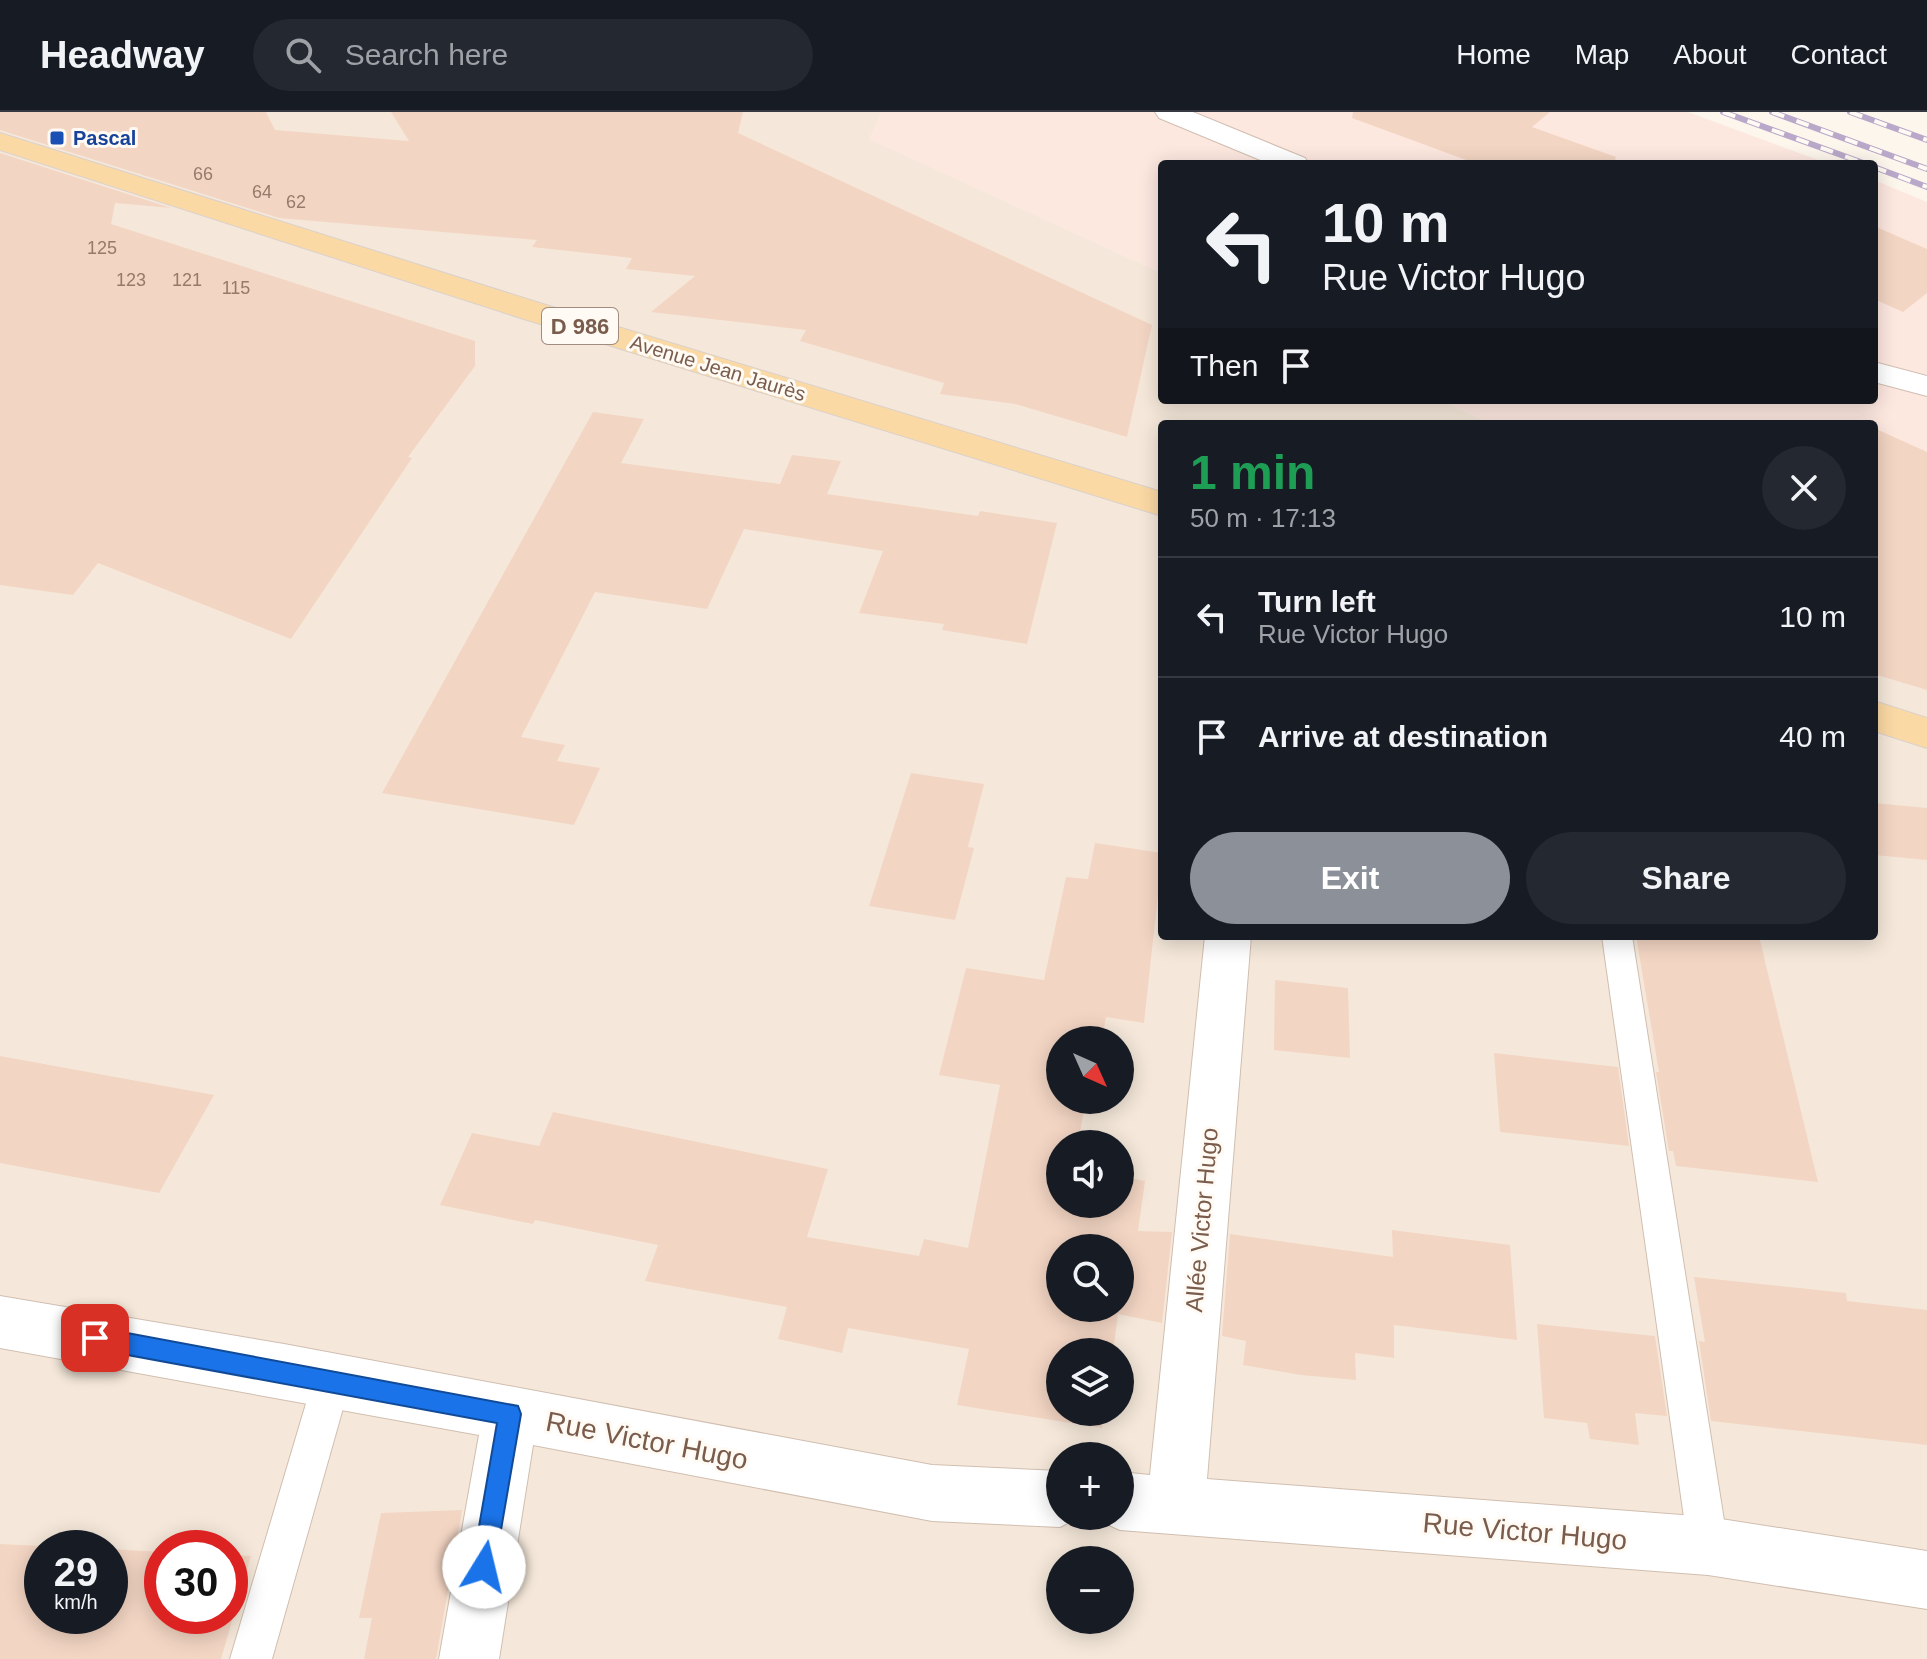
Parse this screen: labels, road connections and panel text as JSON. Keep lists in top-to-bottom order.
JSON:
{
  "streets": {
    "main road": ["D 986", "Avenue Jean Jaurès"],
    "street": ["Allée Victor Hugo", "Rue Victor Hugo"]
  },
  "crossings": [
    ["Allée Victor Hugo", "Rue Victor Hugo"]
  ],
  "places": {
    "transit": ["Pascal"]
  },
  "house_numbers": [
    "66",
    "64",
    "62",
    "125",
    "123",
    "121",
    "115"
  ],
  "north": "bottom right",
  "page": {
    "header": "Headway",
    "search": "Search here",
    "nav": [
      "Home",
      "Map",
      "About",
      "Contact"
    ],
    "turn": ["10 m", "Rue Victor Hugo"],
    "then": "Then",
    "heading": ["1 min", "50 m · 17:13"],
    "list": [
      {
        "name": "Turn left",
        "note": "Rue Victor Hugo",
        "value": "10 m"
      },
      {
        "name": "Arrive at destination",
        "value": "40 m"
      }
    ],
    "buttons": ["Exit", "Share"],
    "map_buttons": ["+", "−"],
    "speed": "29 km/h",
    "limit": "30"
  }
}
